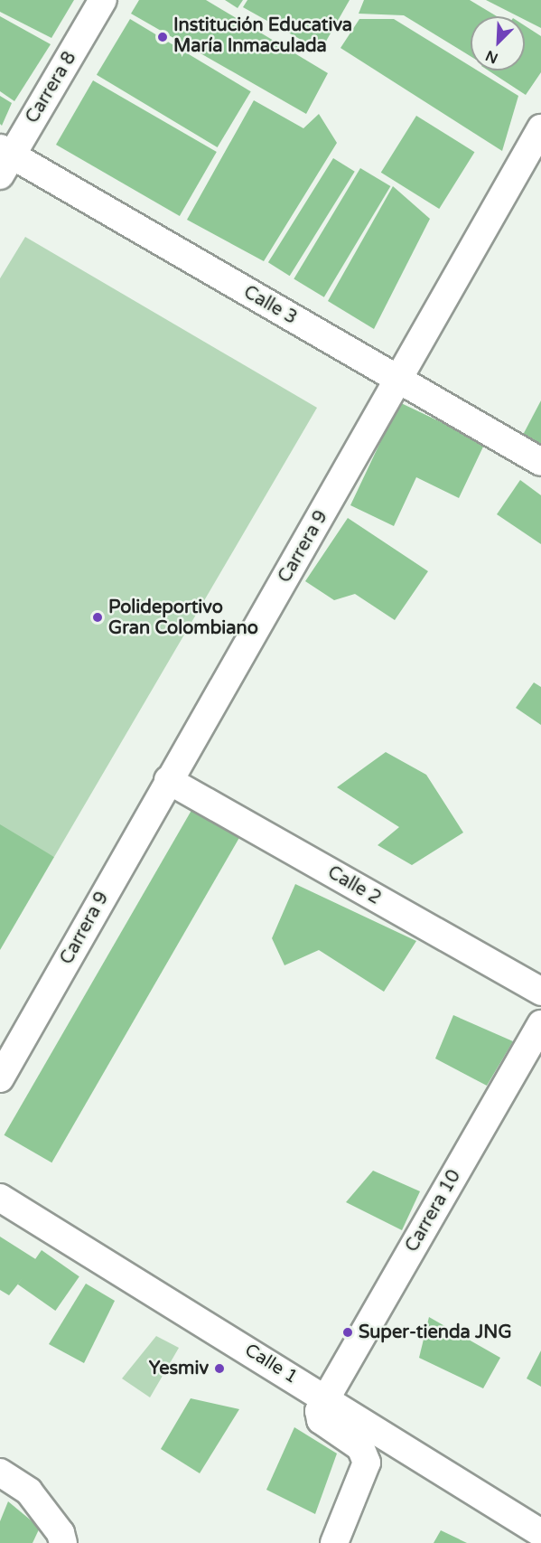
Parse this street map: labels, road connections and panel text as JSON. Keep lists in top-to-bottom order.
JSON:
{
  "streets": {
    "street": [
      "Carrera 8",
      "Calle 3",
      "Carrera 9",
      "Calle 2",
      "Carrera 10",
      "Calle 1"
    ]
  },
  "crossings": [
    ["Carrera 8", "Calle 3"],
    ["Calle 3", "Carrera 9"],
    ["Carrera 9", "Calle 2"],
    ["Carrera 10", "Calle 1"]
  ],
  "places": [
    "Institución Educativa María Inmaculada",
    "Polideportivo Gran Colombiano",
    "Super-tienda JNG",
    "Yesmiv"
  ],
  "north": "bottom left"
}
